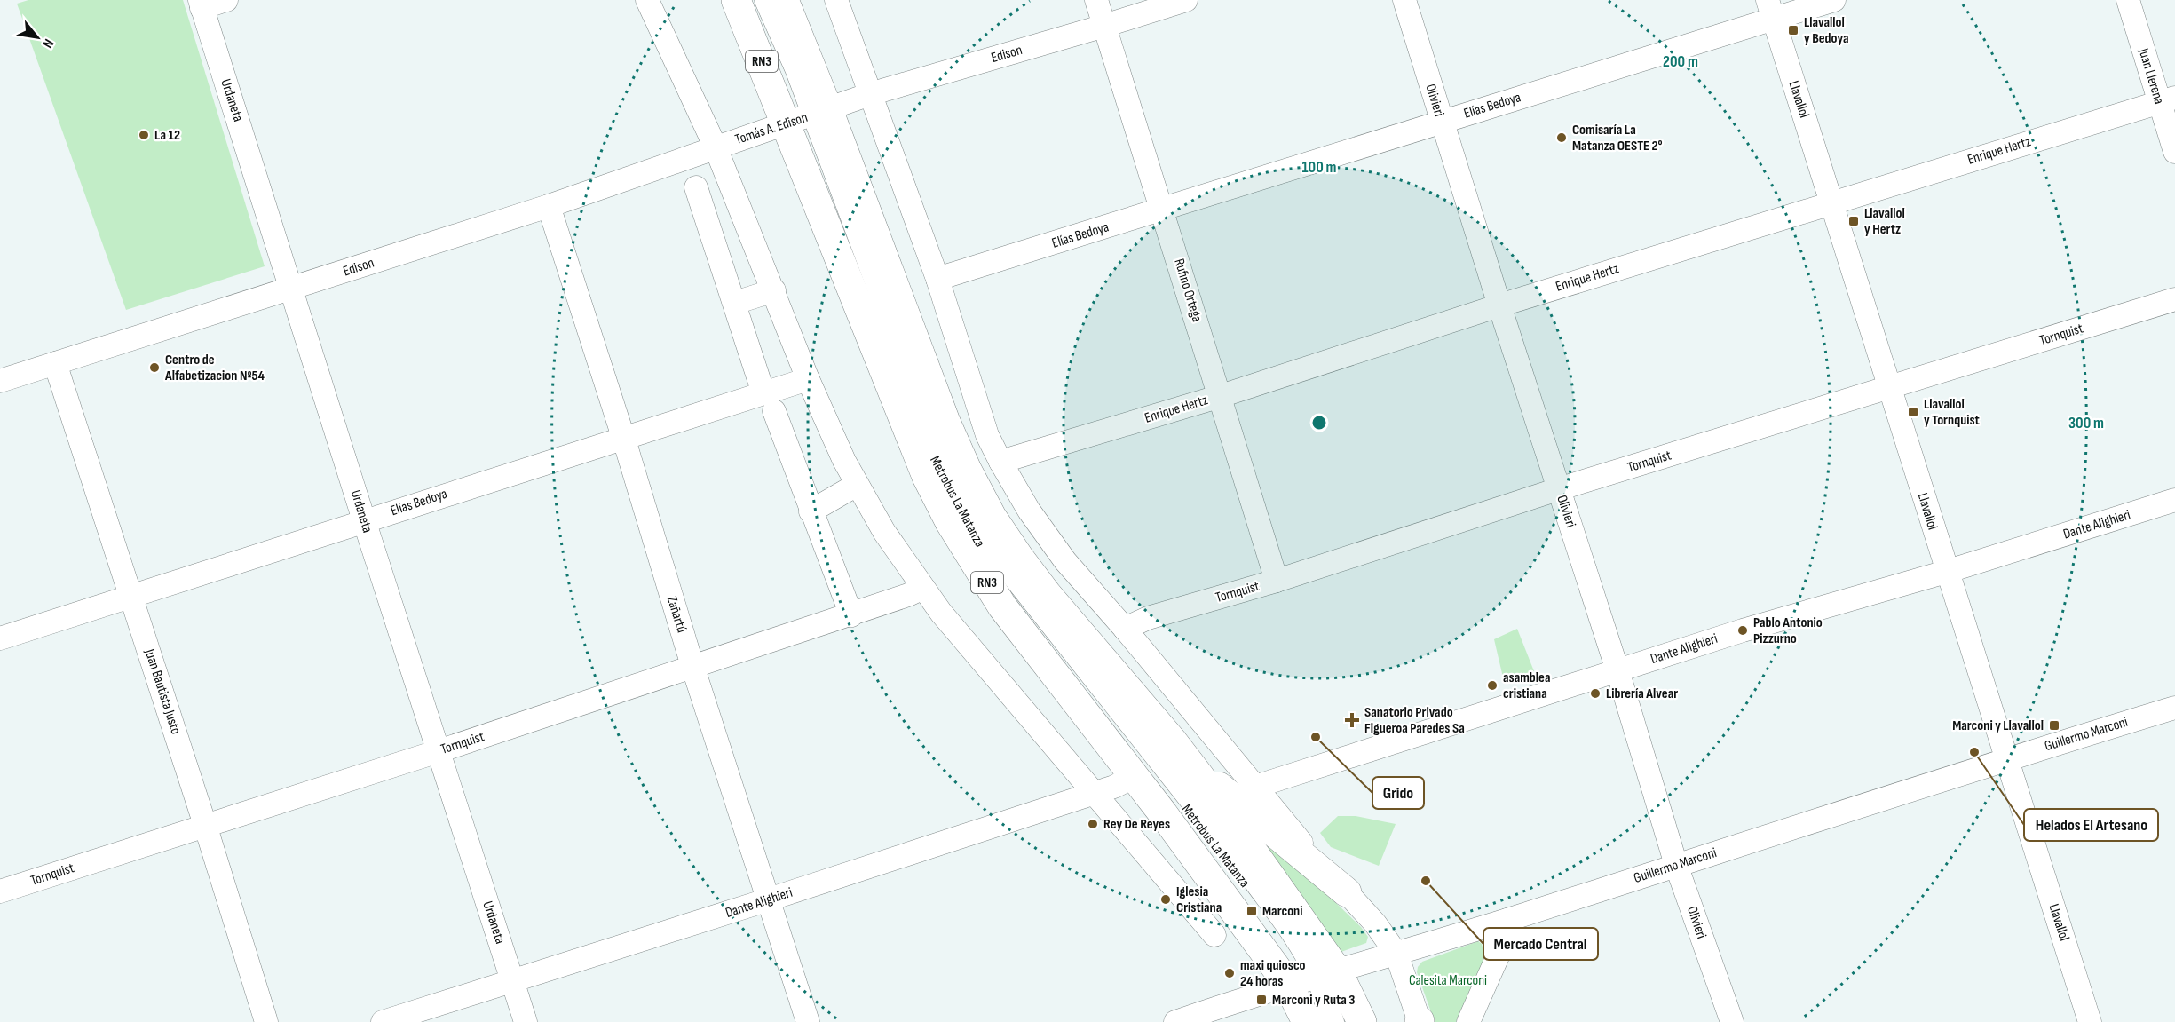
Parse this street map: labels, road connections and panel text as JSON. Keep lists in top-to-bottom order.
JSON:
{
  "streets": {
    "highway": ["RN3"],
    "street": [
      "Edison",
      "Juan Llerena",
      "Llavallol",
      "Urdaneta",
      "Olivieri",
      "Elías Bedoya",
      "Tomás A. Edison",
      "Enrique Hertz",
      "Rufino Ortega",
      "Tornquist",
      "Metrobus La Matanza",
      "Dante Alighieri",
      "Zañartú",
      "Juan Bautista Justo",
      "Guillermo Marconi"
    ]
  },
  "crossings": [
    ["Edison", "RN3"],
    ["Edison", "Urdaneta"],
    ["Edison", "Tomás A. Edison"],
    ["Edison", "Rufino Ortega"],
    ["Edison", "Metrobus La Matanza"],
    ["Edison", "Zañartú"],
    ["Edison", "Juan Bautista Justo"],
    ["RN3", "Tomás A. Edison"],
    ["RN3", "Metrobus La Matanza"],
    ["RN3", "Dante Alighieri"],
    ["RN3", "Guillermo Marconi"],
    ["Juan Llerena", "Enrique Hertz"],
    ["Llavallol", "Elías Bedoya"],
    ["Llavallol", "Enrique Hertz"],
    ["Llavallol", "Tornquist"],
    ["Llavallol", "Dante Alighieri"],
    ["Llavallol", "Guillermo Marconi"],
    ["Urdaneta", "Elías Bedoya"],
    ["Urdaneta", "Tornquist"],
    ["Urdaneta", "Dante Alighieri"],
    ["Olivieri", "Elías Bedoya"],
    ["Olivieri", "Enrique Hertz"],
    ["Olivieri", "Tornquist"],
    ["Olivieri", "Dante Alighieri"],
    ["Olivieri", "Guillermo Marconi"],
    ["Elías Bedoya", "Rufino Ortega"],
    ["Elías Bedoya", "Zañartú"],
    ["Elías Bedoya", "Juan Bautista Justo"],
    ["Tomás A. Edison", "Metrobus La Matanza"],
    ["Enrique Hertz", "Rufino Ortega"],
    ["Rufino Ortega", "Tornquist"],
    ["Tornquist", "Zañartú"],
    ["Tornquist", "Juan Bautista Justo"],
    ["Metrobus La Matanza", "Guillermo Marconi"],
    ["Dante Alighieri", "Zañartú"]
  ],
  "parks": ["Calesita Marconi"],
  "places": {
    "transit": [
      "Llavallol y Bedoya",
      "Llavallol y Hertz",
      "Llavallol y Tornquist",
      "Marconi y Llavallol",
      "Marconi",
      "Marconi y Ruta 3"
    ],
    "other": [
      "La 12",
      "Comisaría La Matanza OESTE 2°",
      "Centro de Alfabetizacion Nº54",
      "Pablo Antonio Pizzurno",
      "asamblea cristiana",
      "Librería Alvear",
      "Grido",
      "Helados El Artesano",
      "Rey De Reyes",
      "Mercado Central",
      "Iglesia Cristiana",
      "maxi quiosco 24 horas"
    ],
    "health": ["Sanatorio Privado Figueroa Paredes Sa"]
  },
  "north": "bottom right",
  "rings": ["200 m", "100 m", "300 m"]
}
